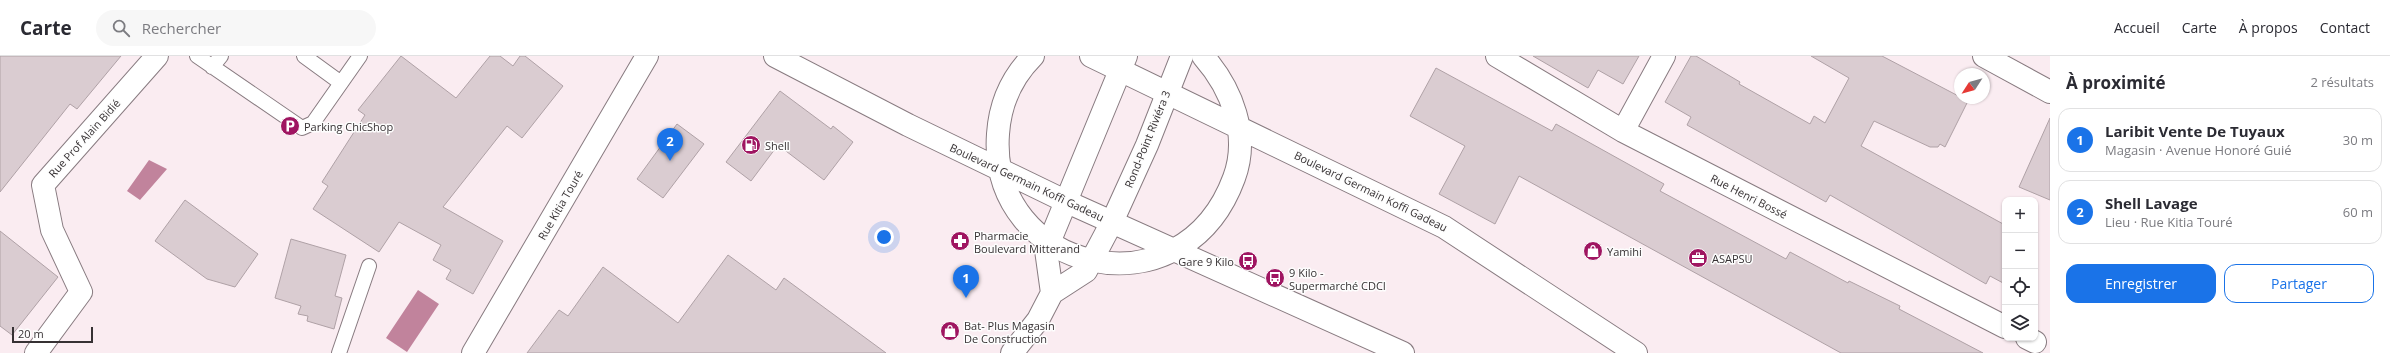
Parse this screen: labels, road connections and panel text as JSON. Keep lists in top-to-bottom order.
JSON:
{
  "streets": {
    "main road": [
      "Rue Prof Alain Bidié",
      "Rond-Point Riviéra 3",
      "Boulevard Germain Koffi Gadeau",
      "Rue Henri Bossé",
      "Rue Kitia Touré"
    ]
  },
  "crossings": [
    ["Rond-Point Riviéra 3", "Boulevard Germain Koffi Gadeau"]
  ],
  "places": {
    "parking": ["Parking ChicShop"],
    "fuel station": ["Shell"],
    "pharmacy": ["Pharmacie Boulevard Mitterand"],
    "shop": ["Yamihi", "Bat- Plus Magasin De Construction"],
    "office": ["ASAPSU"],
    "bus stop": ["Gare 9 Kilo", "9 Kilo - Supermarché CDCI"]
  },
  "scale_bar": "20 m",
  "north": "bottom left",
  "page": {
    "header": "Carte",
    "search": "Rechercher",
    "nav": [
      "Accueil",
      "Carte",
      "À propos",
      "Contact"
    ],
    "heading": ["À proximité", "2 résultats"],
    "list": [
      {
        "mark": "1",
        "name": "Laribit Vente De Tuyaux",
        "note": "Magasin · Avenue Honoré Guié",
        "value": "30 m"
      },
      {
        "mark": "2",
        "name": "Shell Lavage",
        "note": "Lieu · Rue Kitia Touré",
        "value": "60 m"
      }
    ],
    "pins": ["2", "1"],
    "map_buttons": ["+", "−"],
    "buttons": ["Enregistrer", "Partager"],
    "scale": "20 m"
  }
}
